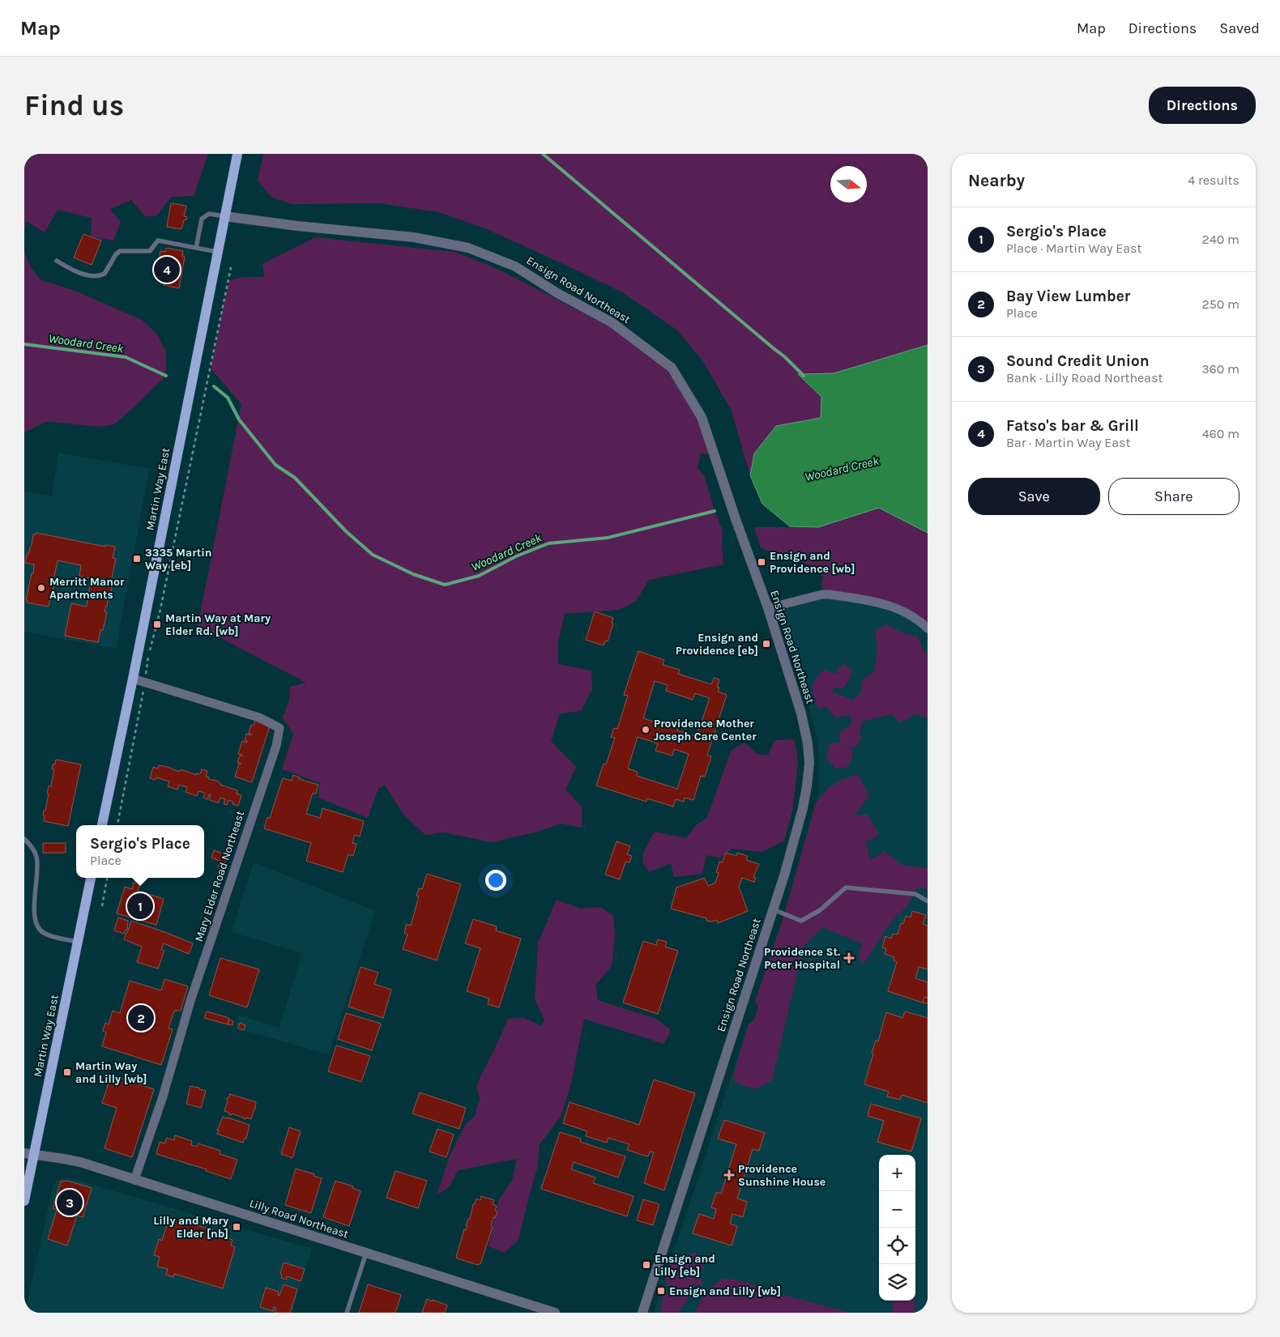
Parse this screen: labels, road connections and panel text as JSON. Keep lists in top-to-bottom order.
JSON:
{
  "streets": {
    "main road": ["Martin Way East"],
    "street": ["Ensign Road Northeast", "Mary Elder Road Northeast", "Lilly Road Northeast"]
  },
  "crossings": [
    ["Ensign Road Northeast", "Martin Way East"],
    ["Martin Way East", "Mary Elder Road Northeast"],
    ["Martin Way East", "Lilly Road Northeast"],
    ["Mary Elder Road Northeast", "Lilly Road Northeast"]
  ],
  "water": ["Woodard Creek"],
  "places": {
    "transit": [
      "3335 Martin Way [eb]",
      "Ensign and Providence [wb]",
      "Martin Way at Mary Elder Rd. [wb]",
      "Ensign and Providence [eb]",
      "Martin Way and Lilly [wb]",
      "Lilly and Mary Elder [nb]",
      "Ensign and Lilly [eb]",
      "Ensign and Lilly [wb]"
    ],
    "other": ["Merritt Manor Apartments", "Providence Mother Joseph Care Center"],
    "health": ["Providence St. Peter Hospital", "Providence Sunshine House"]
  },
  "north": "right",
  "page": {
    "header": "Map",
    "nav": ["Map", "Directions", "Saved"],
    "buttons": [
      "Directions",
      ["Save", "Share"]
    ],
    "title": "Find us",
    "heading": ["Nearby", "4 results"],
    "list": [
      {
        "mark": "1",
        "name": "Sergio's Place",
        "note": "Place · Martin Way East",
        "value": "240 m"
      },
      {
        "mark": "2",
        "name": "Bay View Lumber",
        "note": "Place",
        "value": "250 m"
      },
      {
        "mark": "3",
        "name": "Sound Credit Union",
        "note": "Bank · Lilly Road Northeast",
        "value": "360 m"
      },
      {
        "mark": "4",
        "name": "Fatso's bar & Grill",
        "note": "Bar · Martin Way East",
        "value": "460 m"
      }
    ],
    "pins": [
      "4",
      "1",
      "2",
      "3"
    ],
    "popup": ["Sergio's Place", "Place"],
    "map_buttons": ["+", "−"]
  }
}
